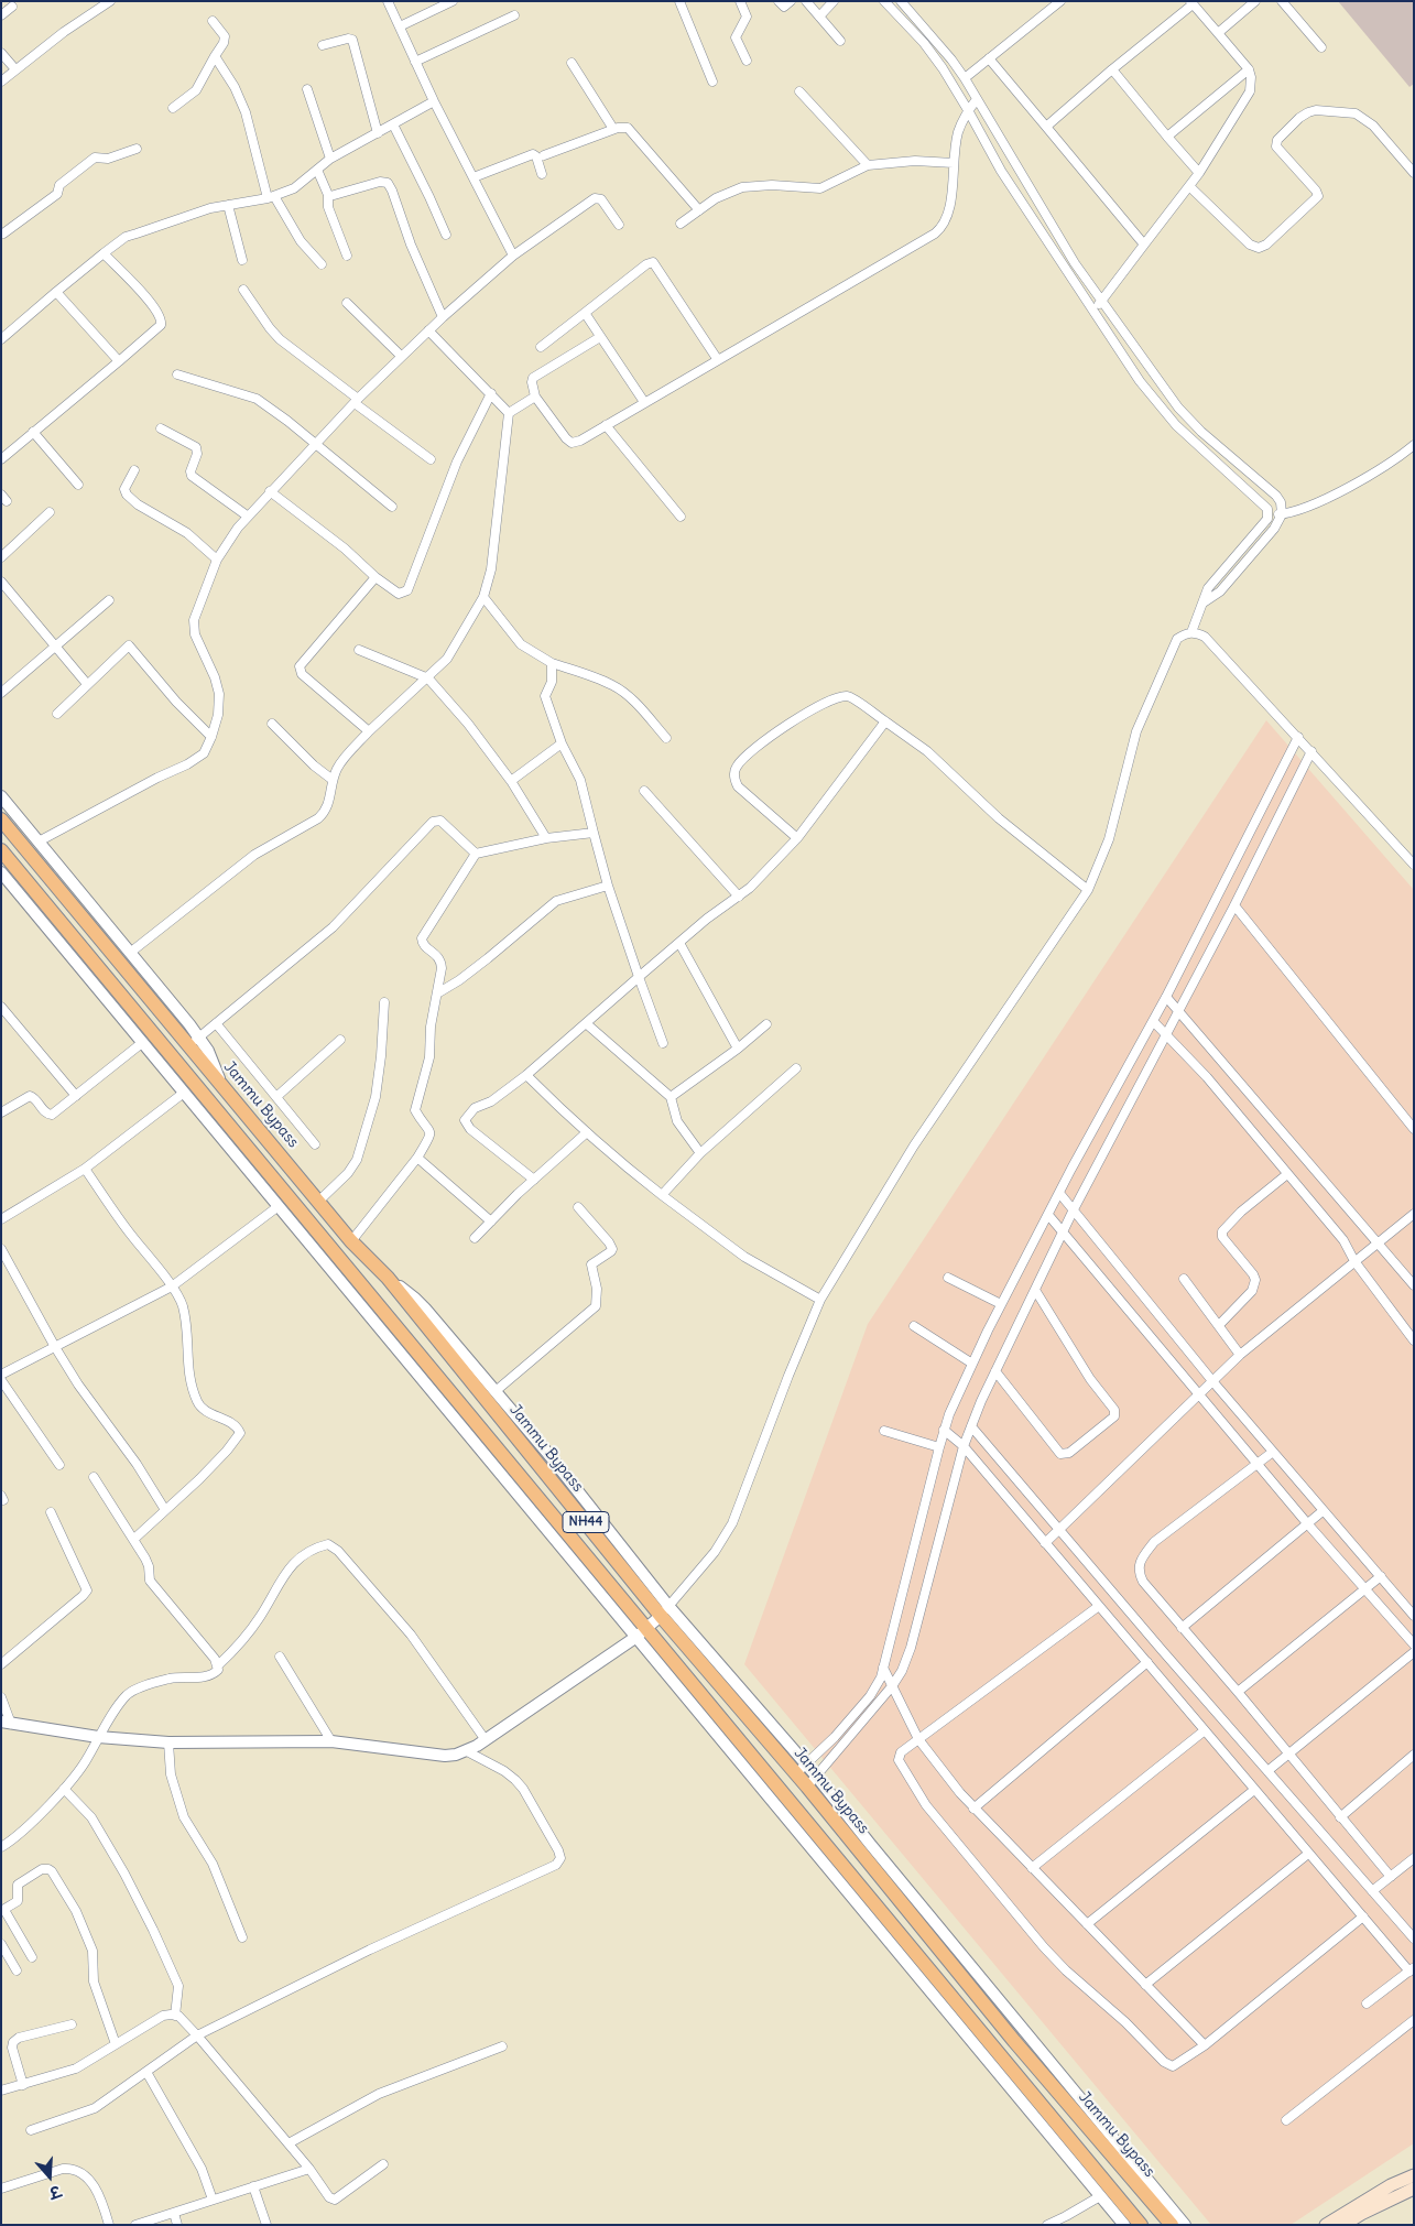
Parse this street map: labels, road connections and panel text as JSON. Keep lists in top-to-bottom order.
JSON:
{
  "streets": {
    "highway": ["Jammu Bypass", "NH44"]
  },
  "north": "bottom"
}
